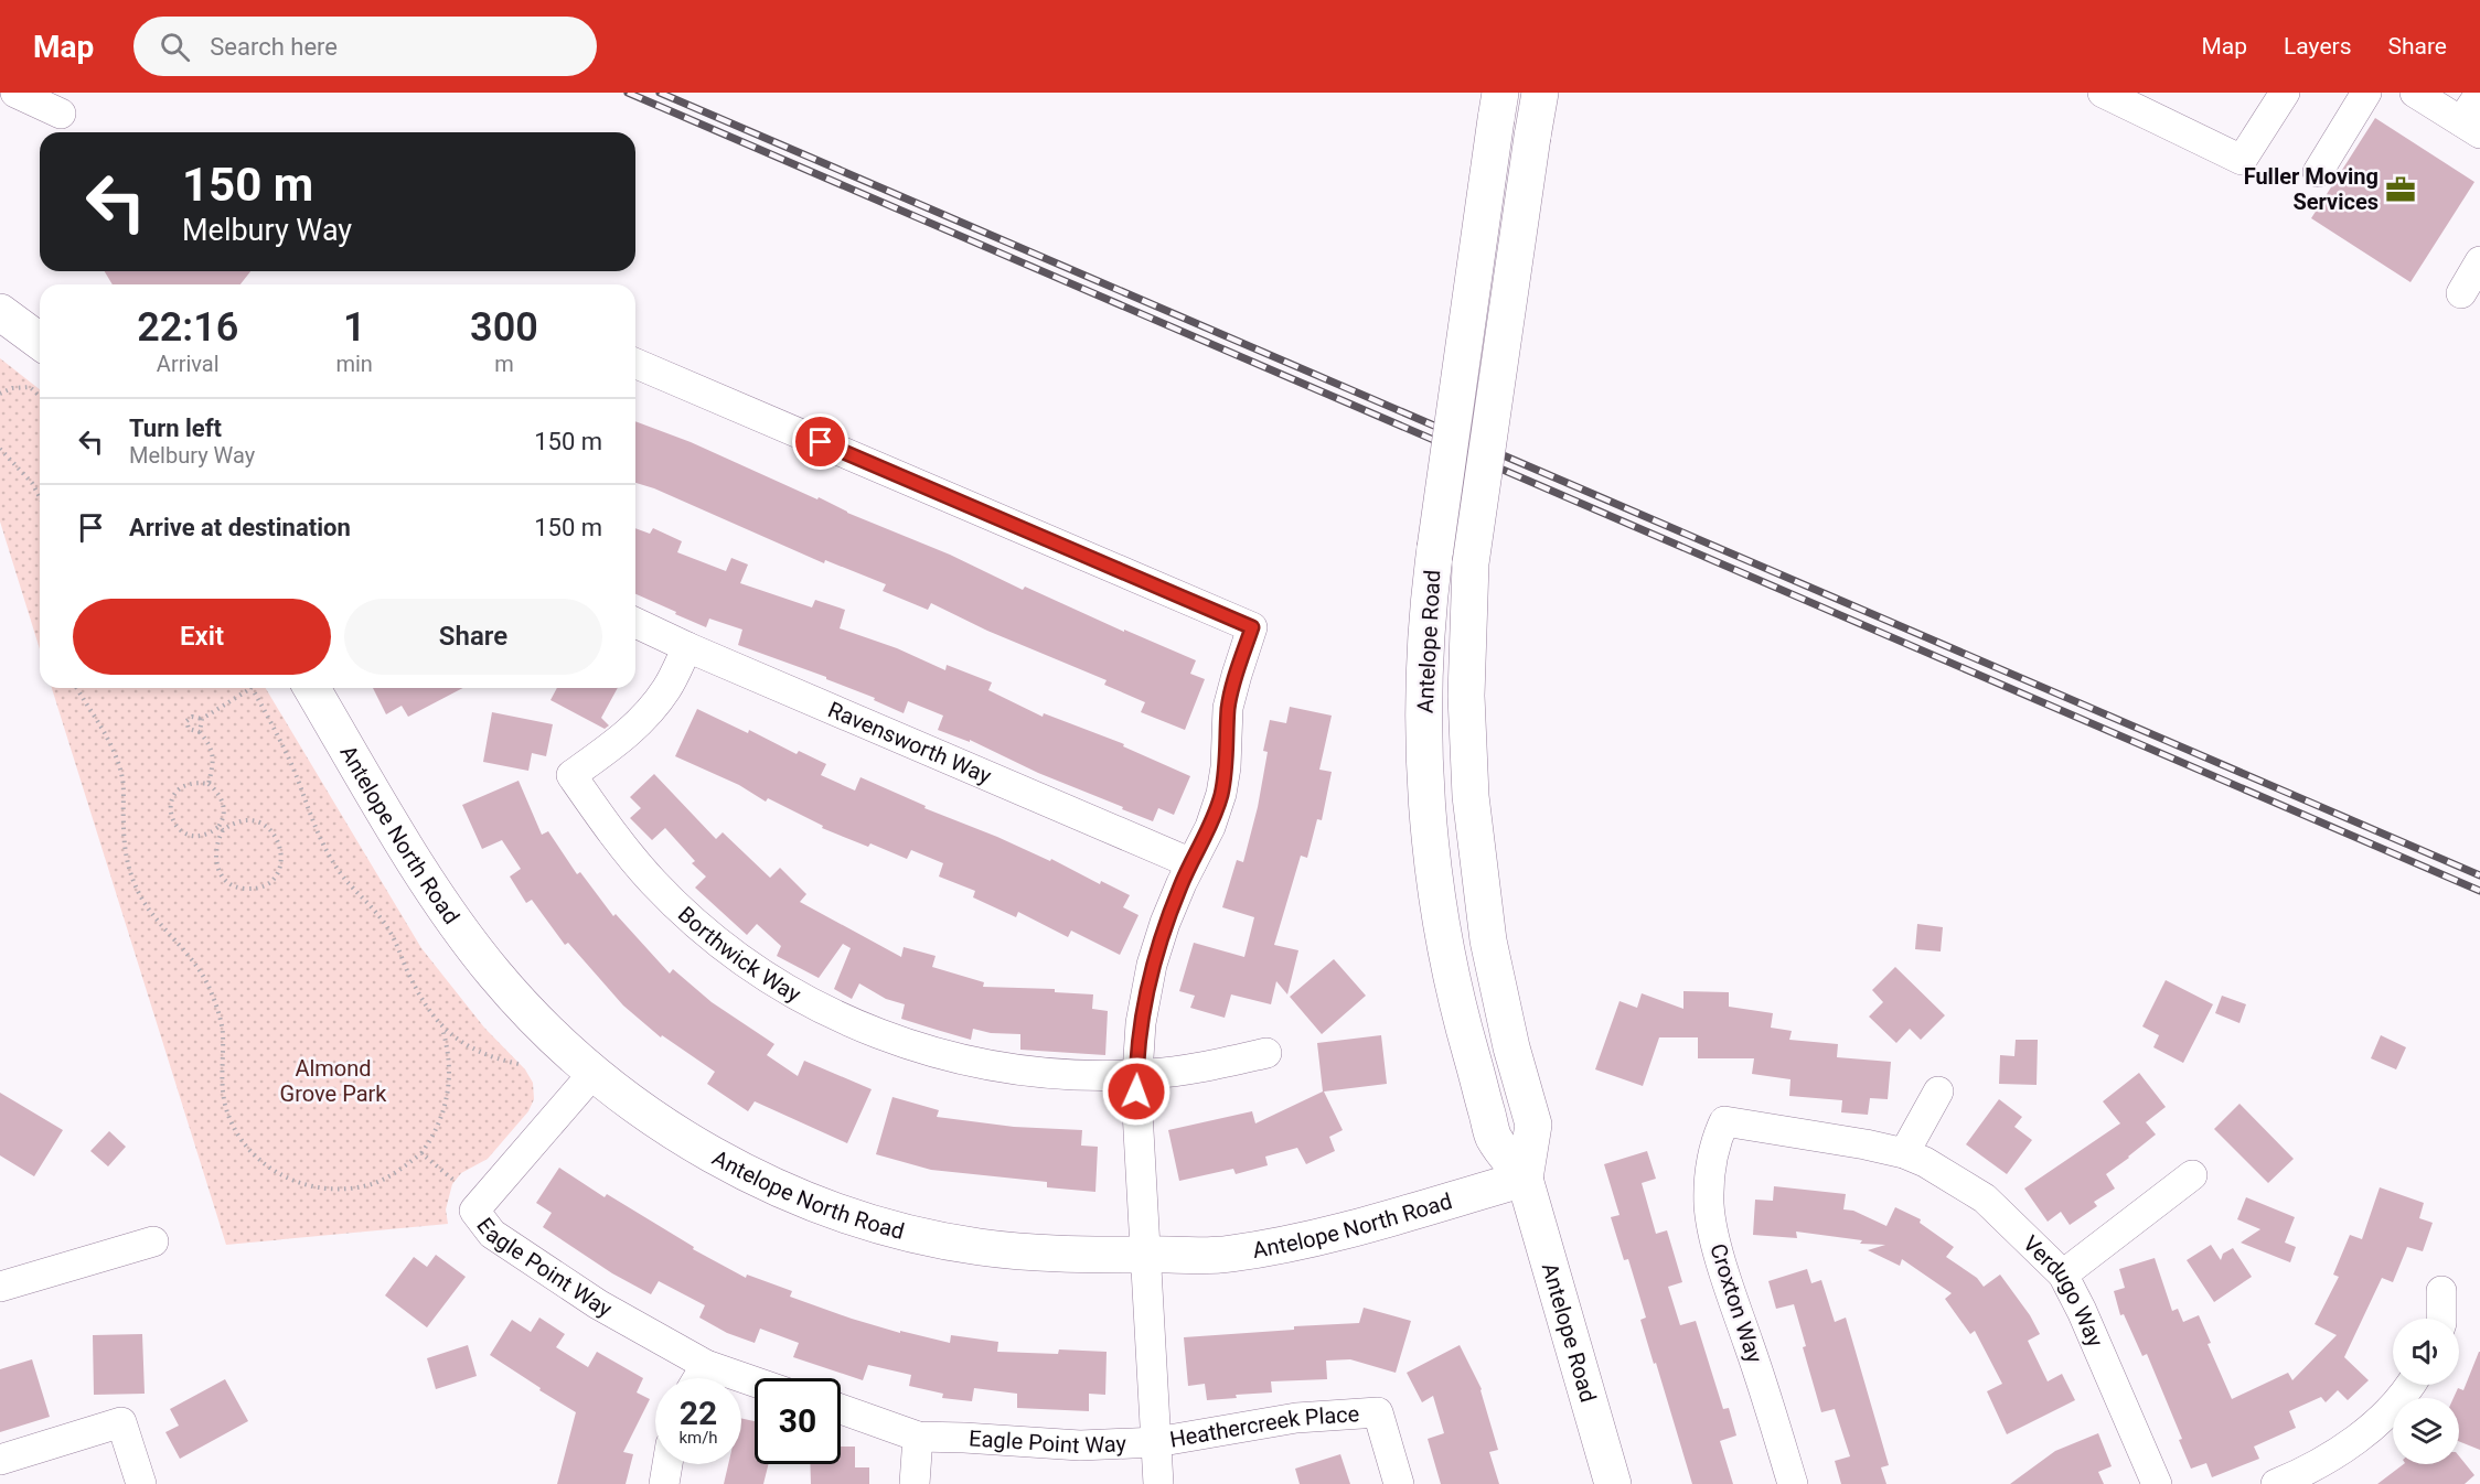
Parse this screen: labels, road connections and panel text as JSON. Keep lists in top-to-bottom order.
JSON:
{
  "streets": {
    "main road": ["Antelope Road", "Antelope North Road"],
    "street": [
      "Ravensworth Way",
      "Borthwick Way",
      "Eagle Point Way",
      "Verdugo Way",
      "Croxton Way",
      "Heathercreek Place"
    ]
  },
  "crossings": [
    ["Antelope Road", "Antelope North Road"],
    ["Ravensworth Way", "Borthwick Way"],
    ["Antelope North Road", "Eagle Point Way"],
    ["Eagle Point Way", "Heathercreek Place"],
    ["Verdugo Way", "Croxton Way"]
  ],
  "parks": ["Almond Grove Park"],
  "places": {
    "office": ["Fuller Moving Services"]
  },
  "page": {
    "header": "Map",
    "search": "Search here",
    "nav": ["Map", "Layers", "Share"],
    "turn": ["150 m", "Melbury Way"],
    "eta": [
      "22:16",
      "Arrival",
      "1",
      "min",
      "300",
      "m"
    ],
    "list": [
      {
        "name": "Turn left",
        "note": "Melbury Way",
        "value": "150 m"
      },
      {
        "name": "Arrive at destination",
        "value": "150 m"
      }
    ],
    "buttons": ["Exit", "Share"],
    "speed": "22 km/h",
    "limit": "30"
  }
}
